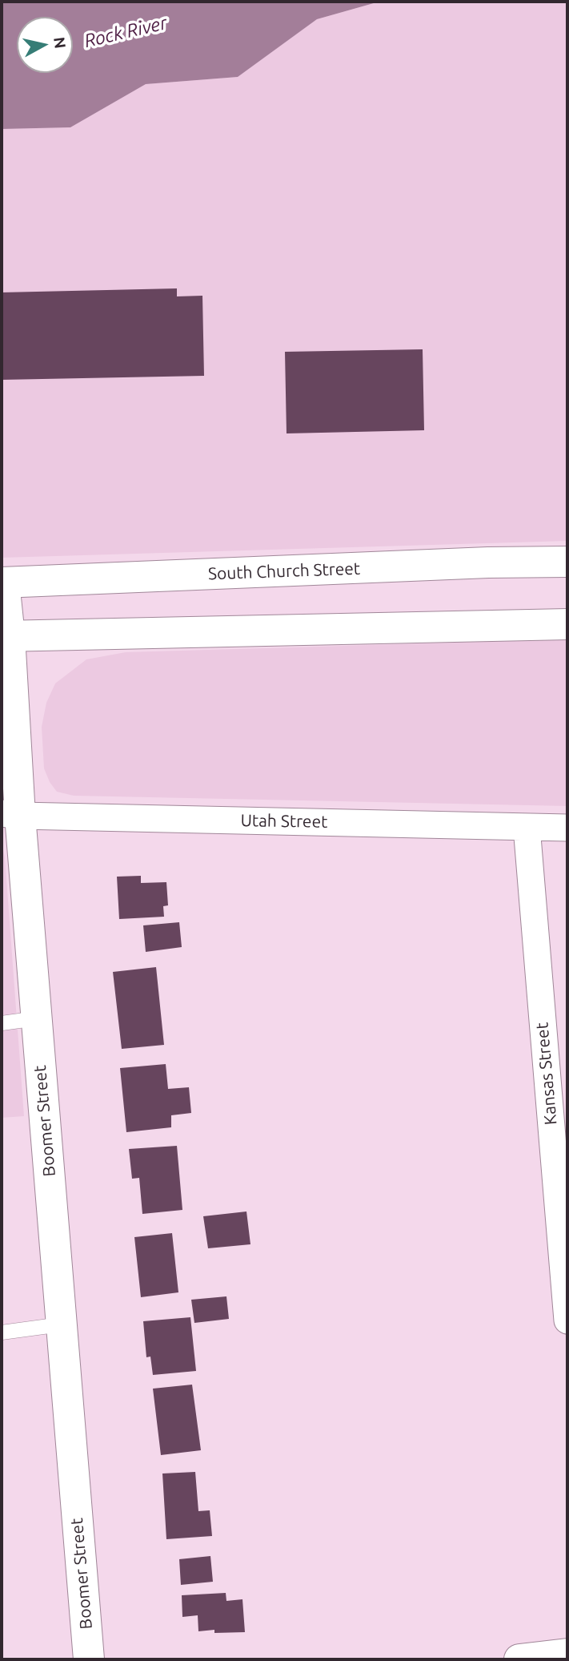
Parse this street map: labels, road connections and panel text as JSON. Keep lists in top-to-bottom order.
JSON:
{
  "streets": {
    "street": [
      "South Church Street",
      "Utah Street",
      "Kansas Street",
      "Boomer Street"
    ]
  },
  "crossings": [
    ["South Church Street", "Boomer Street"],
    ["Utah Street", "Kansas Street"],
    ["Utah Street", "Boomer Street"]
  ],
  "water": ["Rock River"],
  "north": "right"
}
